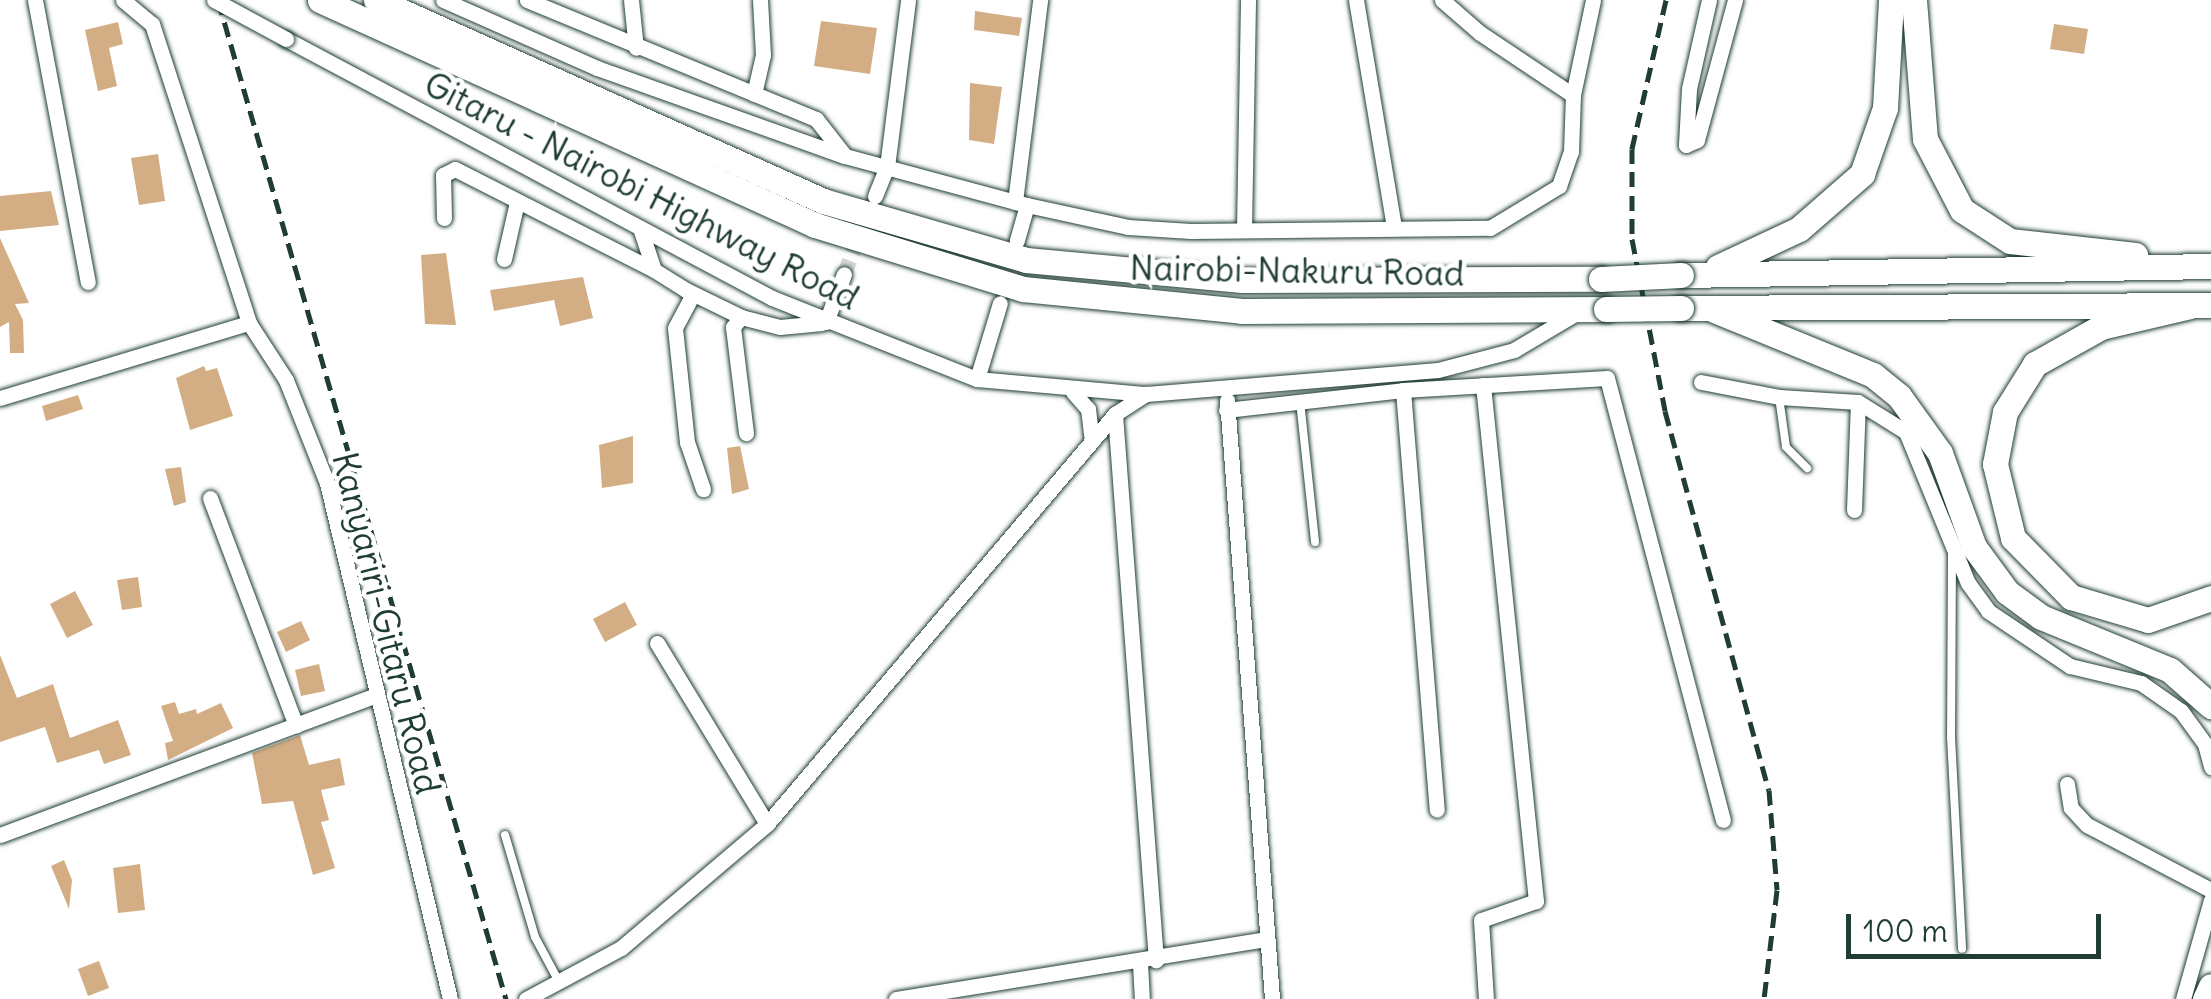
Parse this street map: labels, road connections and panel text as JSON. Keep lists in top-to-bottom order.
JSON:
{
  "streets": {
    "main road": ["Nairobi-Nakuru Road"],
    "street": ["Gitaru - Nairobi Highway Road", "Kanyariri-Gitaru Road"]
  },
  "scale_bar": "100 m"
}
